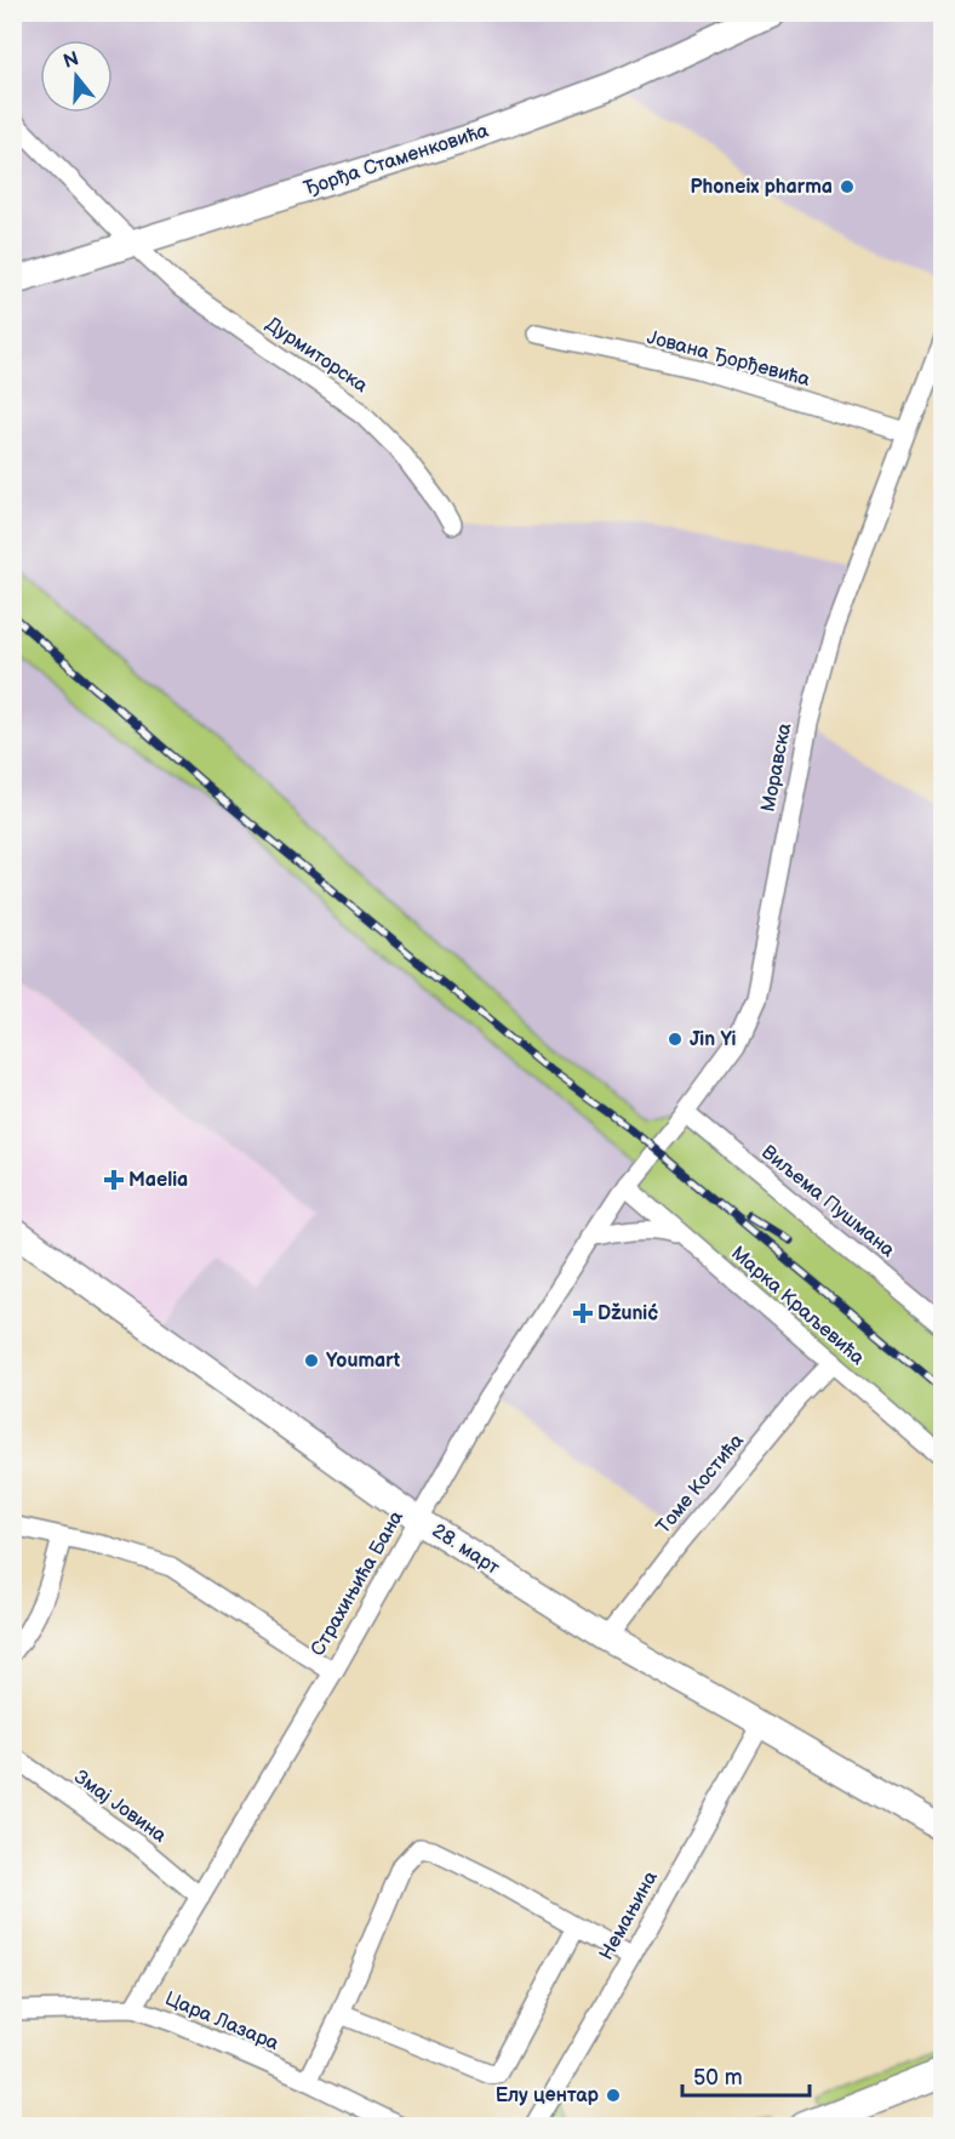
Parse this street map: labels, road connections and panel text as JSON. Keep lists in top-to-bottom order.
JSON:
{
  "streets": {
    "main road": ["Ђорђа Стаменковића", "28. март"],
    "street": [
      "Дурмиторска",
      "Јована Ђорђевића",
      "Моравска",
      "Виљема Пушмана",
      "Марка Краљевића",
      "Томе Костића",
      "Страхињића Бана",
      "Змај Јовина",
      "Немањина",
      "Цара Лазара"
    ]
  },
  "crossings": [
    ["Ђорђа Стаменковића", "Дурмиторска"],
    ["Јована Ђорђевића", "Моравска"],
    ["Моравска", "Виљема Пушмана"],
    ["Моравска", "Марка Краљевића"],
    ["Моравска", "Страхињића Бана"],
    ["Марка Краљевића", "Томе Костића"],
    ["Марка Краљевића", "Страхињића Бана"],
    ["Томе Костића", "28. март"],
    ["28. март", "Страхињића Бана"],
    ["28. март", "Немањина"],
    ["Страхињића Бана", "Змај Јовина"],
    ["Страхињића Бана", "Цара Лазара"]
  ],
  "places": {
    "other": [
      "Phoneix pharma",
      "Jin Yi",
      "Youmart",
      "Елу центар"
    ],
    "health": ["Maelia", "Džunić"]
  },
  "scale_bar": "50 m",
  "north": "top"
}
